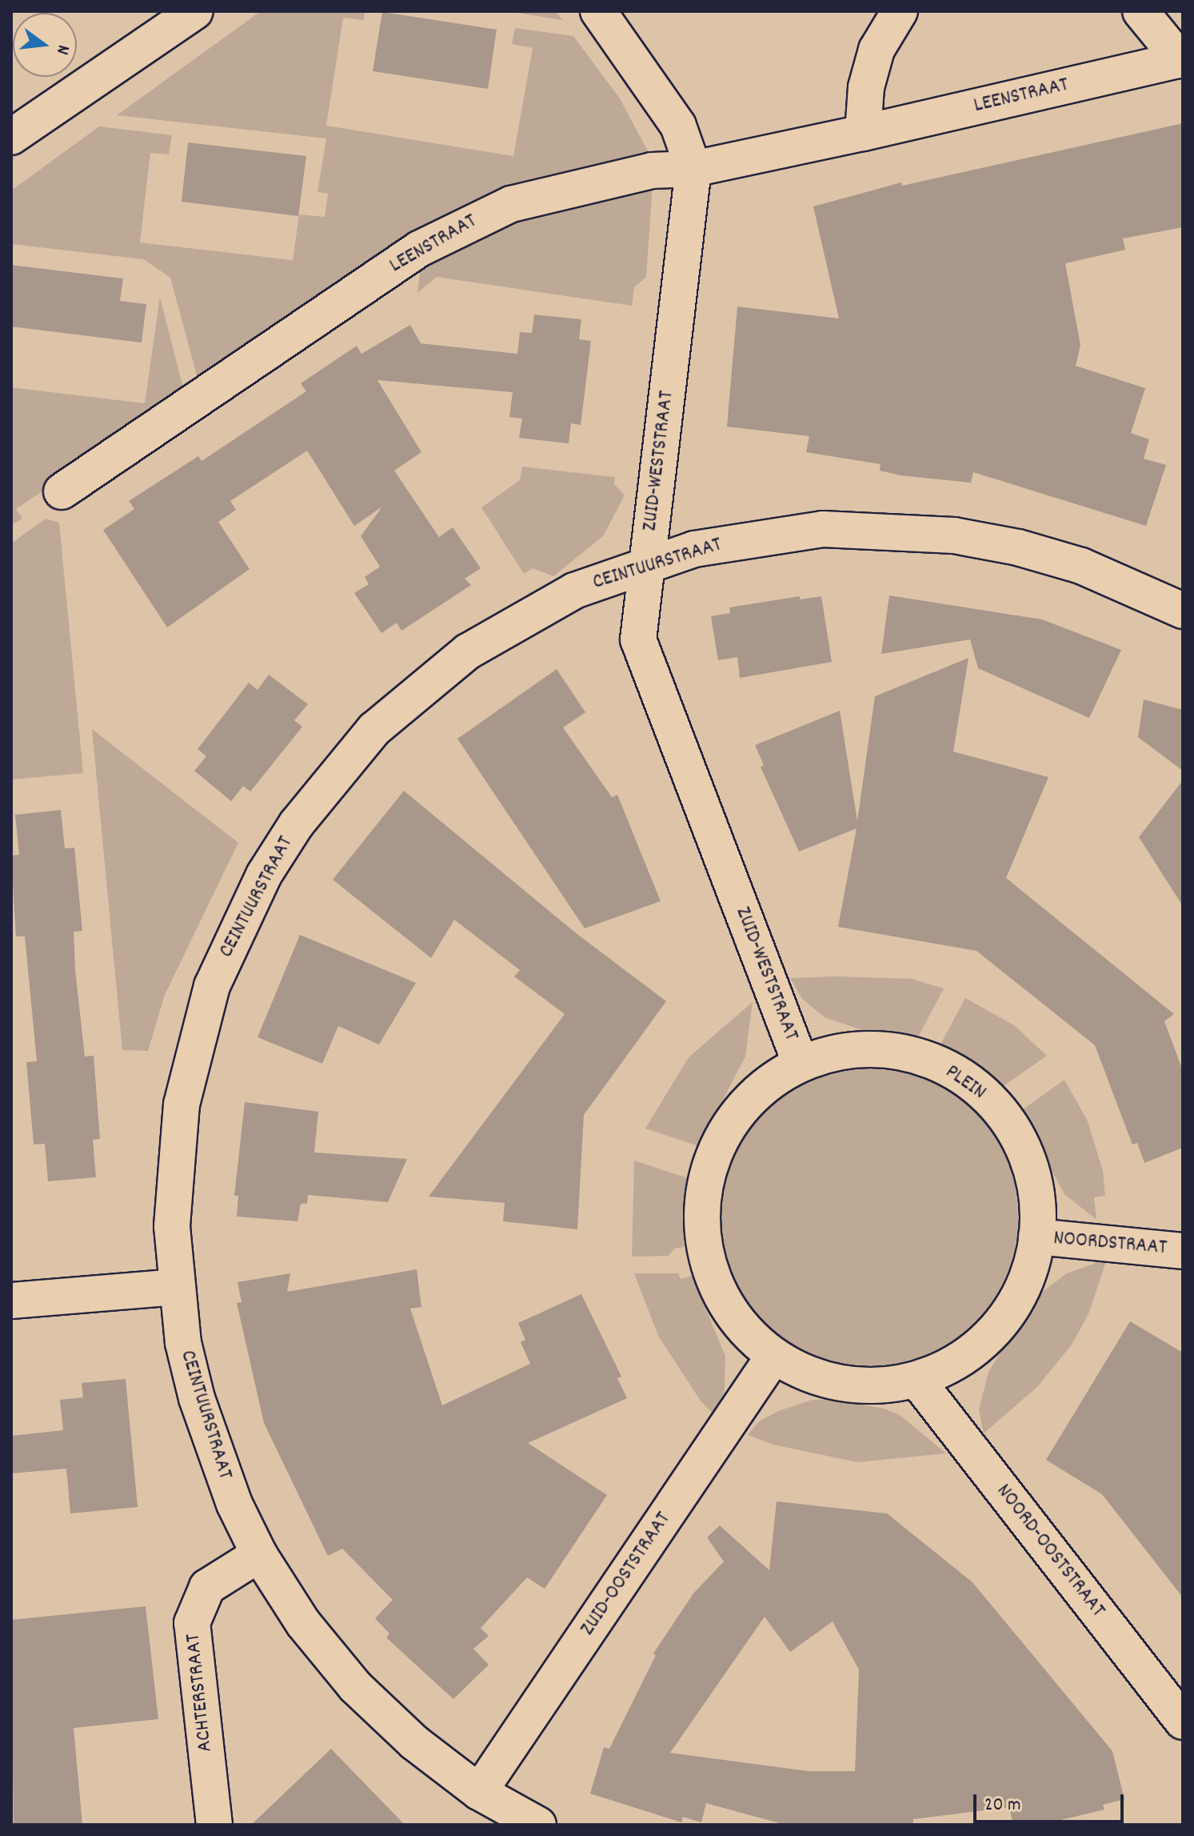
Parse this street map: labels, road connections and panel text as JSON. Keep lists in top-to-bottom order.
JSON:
{
  "streets": {
    "street": [
      "LEENSTRAAT",
      "ZUID-WESTSTRAAT",
      "CEINTUURSTRAAT",
      "PLEIN",
      "NOORDSTRAAT",
      "NOORD-OOSTSTRAAT",
      "ZUID-OOSTSTRAAT",
      "ACHTERSTRAAT"
    ]
  },
  "crossings": [
    ["LEENSTRAAT", "ZUID-WESTSTRAAT"],
    ["ZUID-WESTSTRAAT", "CEINTUURSTRAAT"],
    ["ZUID-WESTSTRAAT", "PLEIN"],
    ["CEINTUURSTRAAT", "ZUID-OOSTSTRAAT"],
    ["CEINTUURSTRAAT", "ACHTERSTRAAT"],
    ["PLEIN", "NOORDSTRAAT"],
    ["PLEIN", "NOORD-OOSTSTRAAT"],
    ["PLEIN", "ZUID-OOSTSTRAAT"]
  ],
  "scale_bar": "20 m",
  "north": "right"
}
